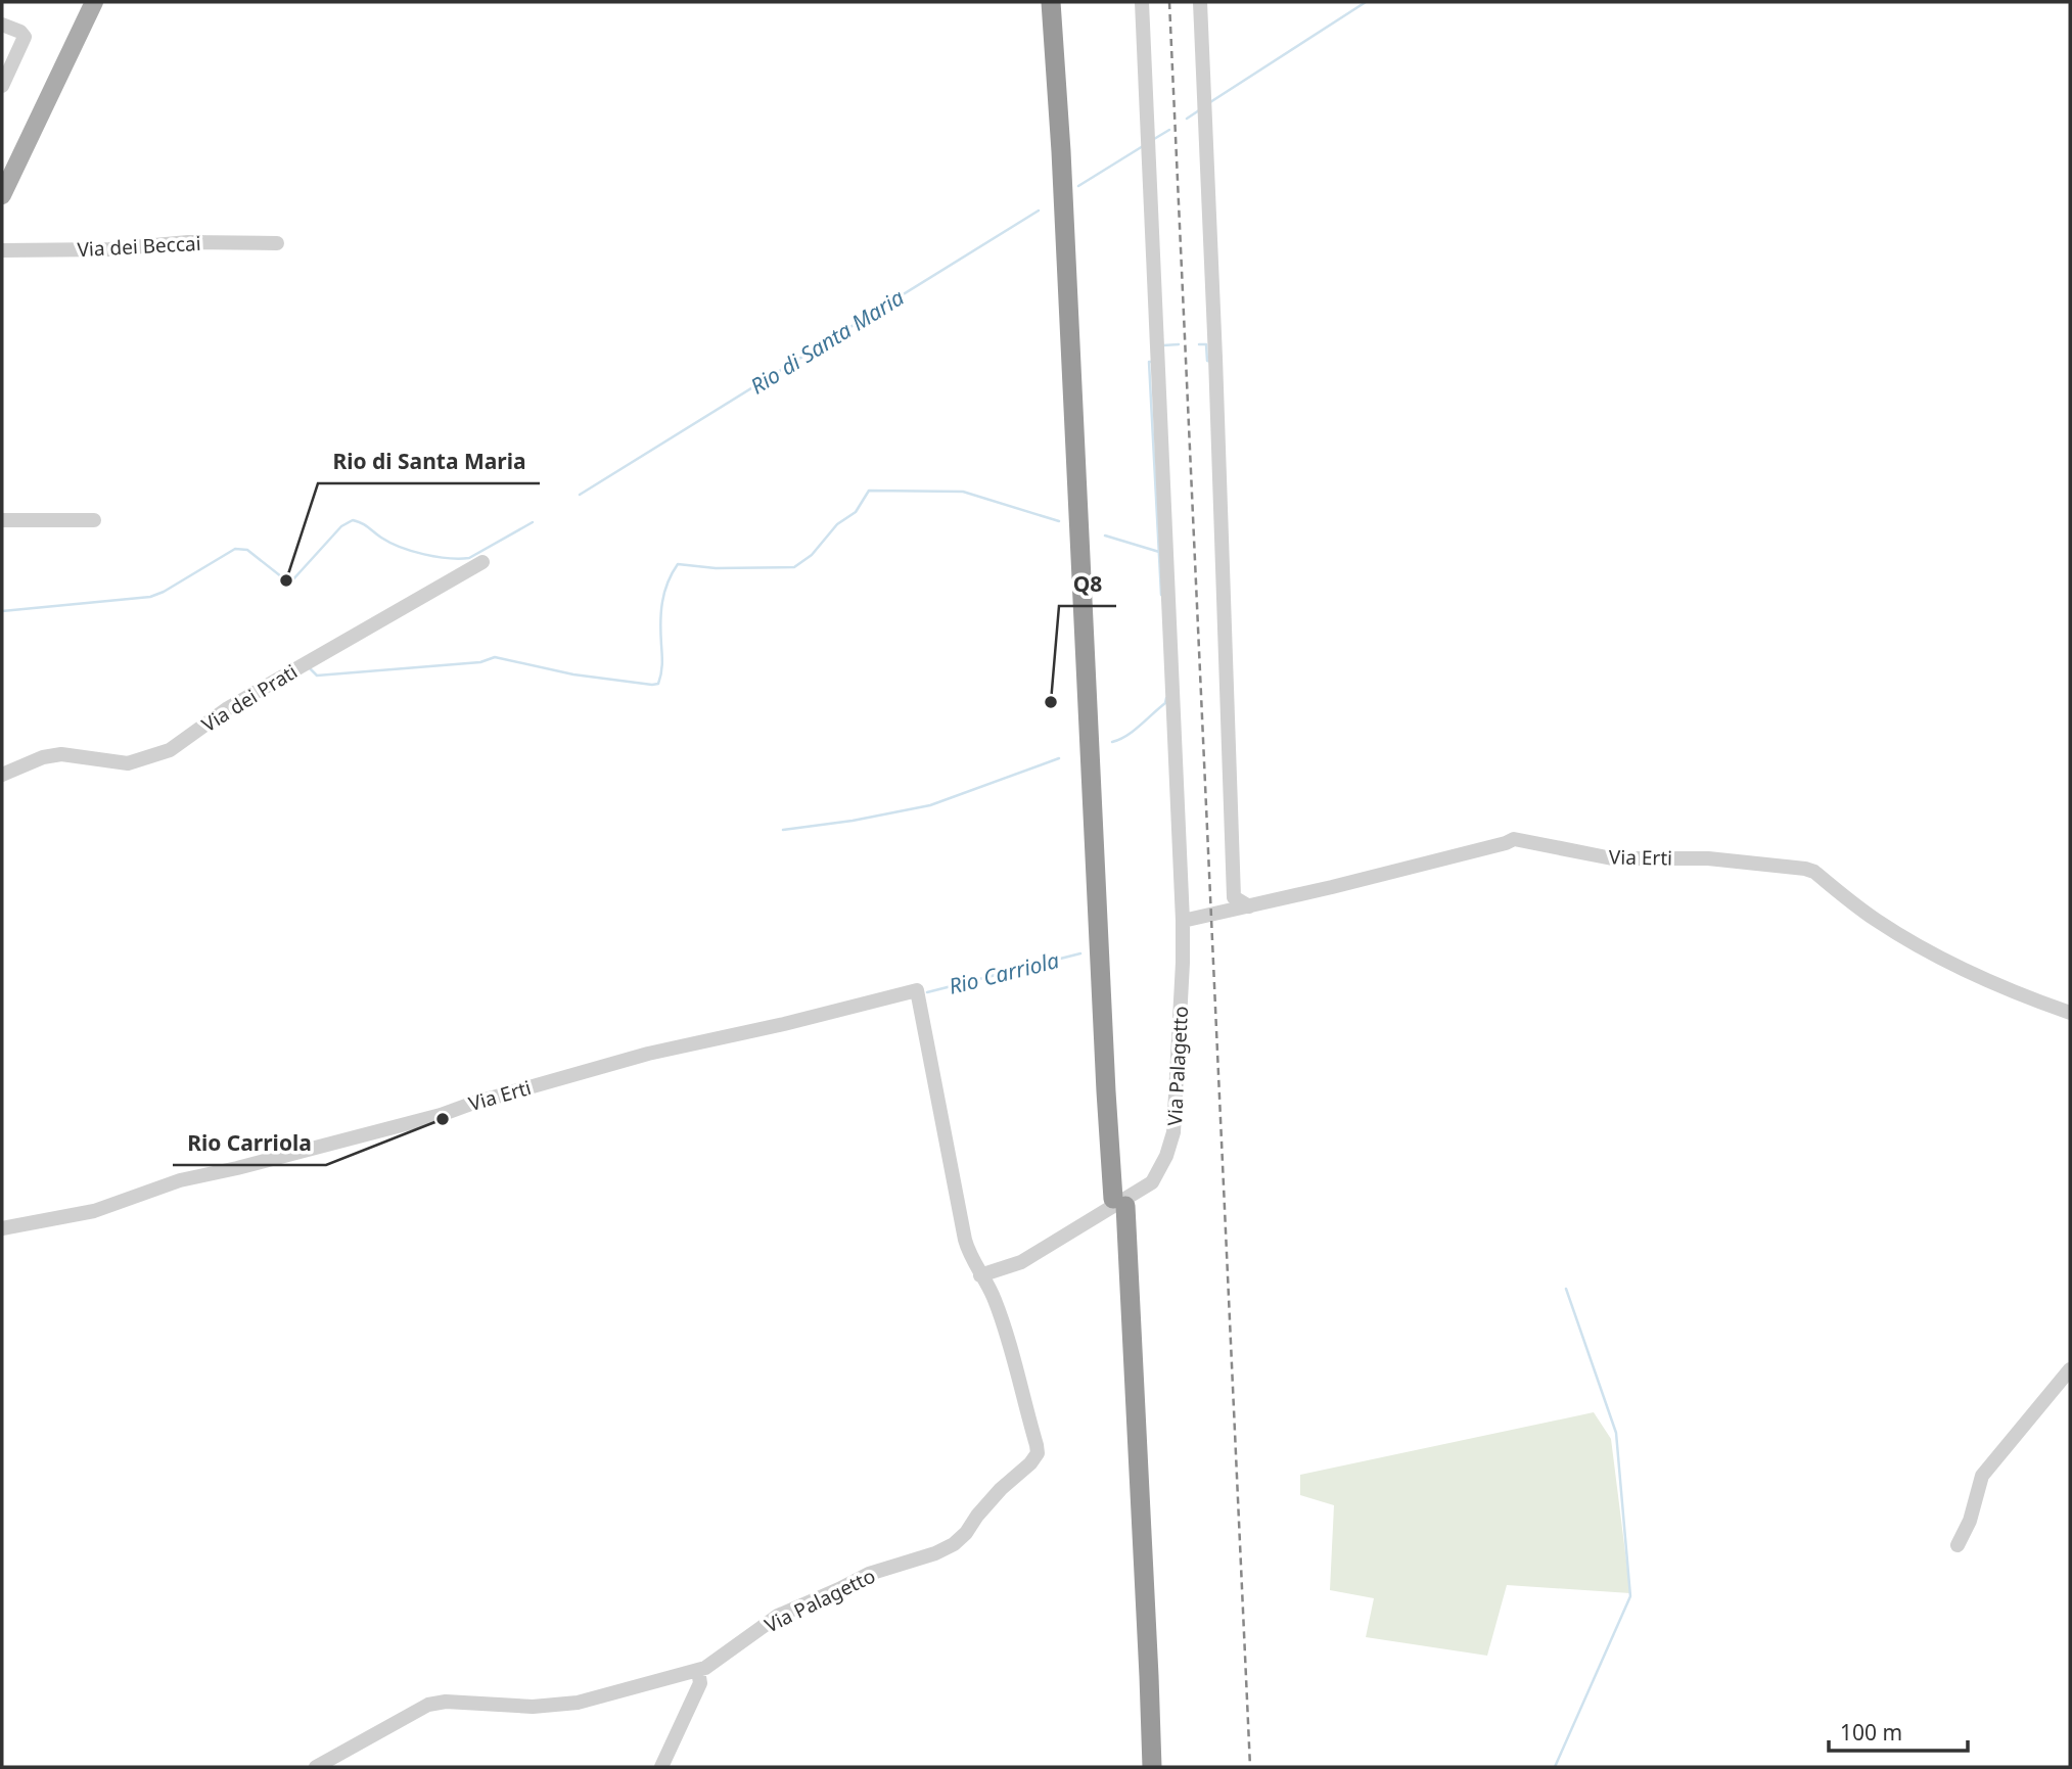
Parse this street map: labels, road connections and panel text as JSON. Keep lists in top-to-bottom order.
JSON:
{
  "streets": {
    "street": [
      "Via dei Beccai",
      "Via dei Prati",
      "Via Erti",
      "Via Palagetto"
    ]
  },
  "crossings": [
    ["Via Erti", "Via Palagetto"]
  ],
  "water": ["Rio di Santa Maria", "Rio Carriola"],
  "places": ["Rio di Santa Maria", "Q8", "Rio Carriola"],
  "scale_bar": "100 m"
}
